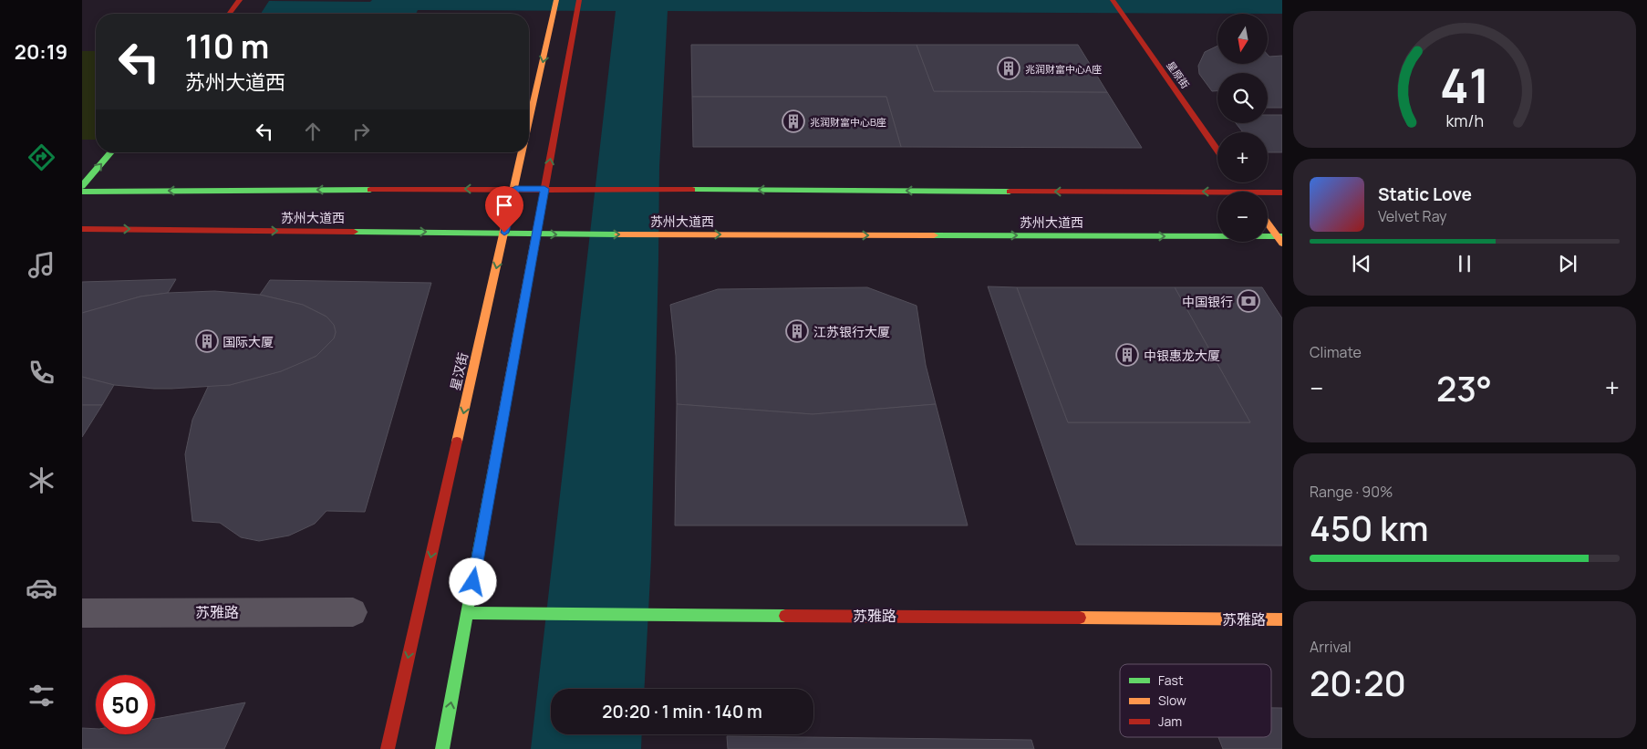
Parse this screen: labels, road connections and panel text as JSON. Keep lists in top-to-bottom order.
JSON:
{
  "streets": {
    "main road": [
      "星原街",
      "苏州大道西",
      "星汉街",
      "苏雅路"
    ]
  },
  "crossings": [
    ["苏州大道西", "星汉街"]
  ],
  "places": {
    "building": [
      "兆润财富中心A座",
      "兆润财富中心B座",
      "江苏银行大厦",
      "国际大厦",
      "中银惠龙大厦"
    ],
    "bank": ["中国银行"]
  },
  "legend": ["Fast", "Slow", "Jam"],
  "north": "bottom",
  "page": {
    "tabs": "20:19",
    "map_buttons": ["+", "−"],
    "turn": ["110 m", "苏州大道西"],
    "song": ["Static Love", "Velvet Ray"],
    "tile": [
      "Climate",
      ["Range · 90%", "450 km"],
      ["Arrival", "20:20"]
    ],
    "heat": ["−", "23°", "+"],
    "limit": "50",
    "trip": "20:20 · 1 min · 140 m",
    "gauge": ["41", "km/h"]
  }
}
